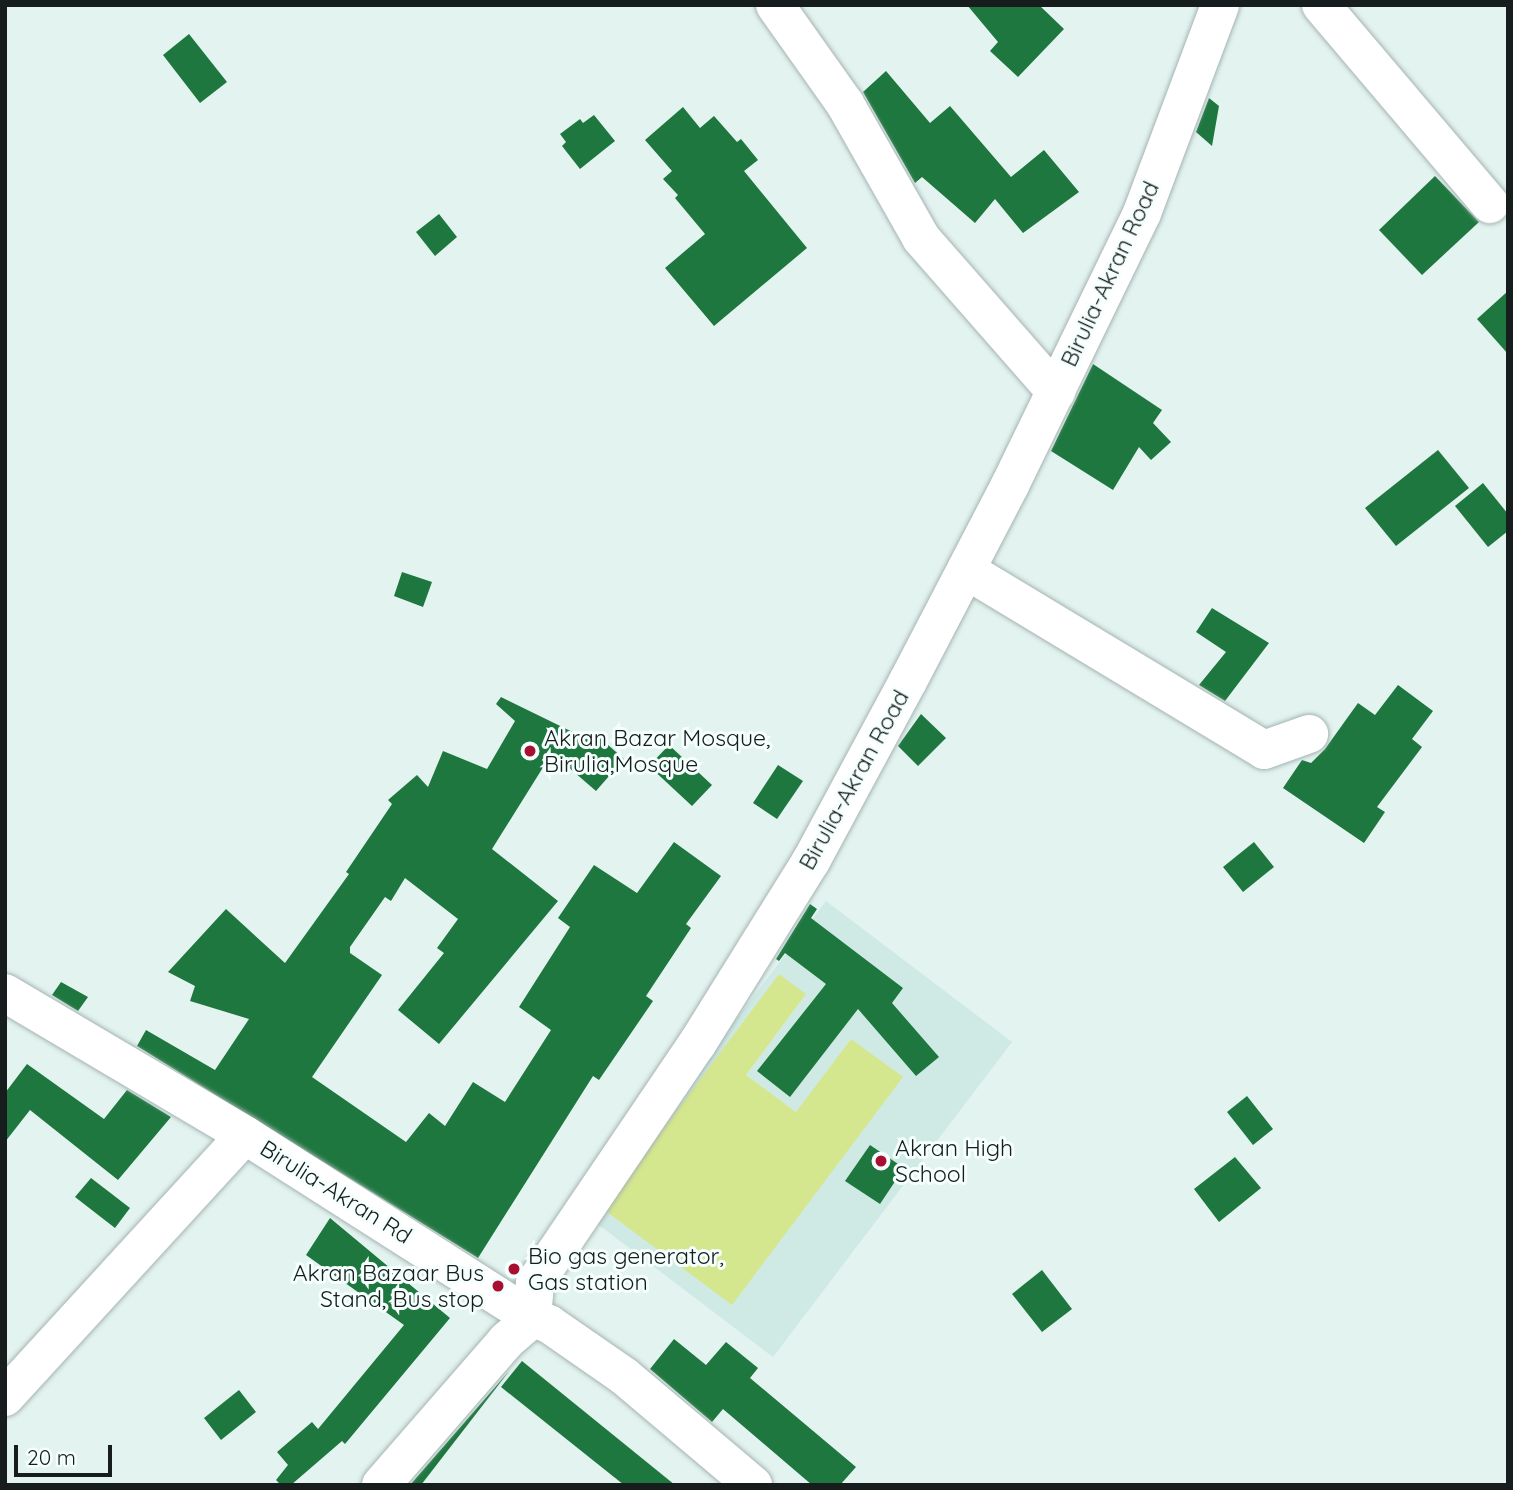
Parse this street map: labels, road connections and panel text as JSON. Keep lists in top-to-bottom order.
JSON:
{
  "streets": {
    "main road": ["Birulia-Akran Road", "Birulia-Akran Rd"]
  },
  "crossings": [
    ["Birulia-Akran Road", "Birulia-Akran Rd"]
  ],
  "places": [
    "Akran Bazar Mosque, Birulia,Mosque",
    "Akran High School",
    "Bio gas generator, Gas station",
    "Akran Bazaar Bus Stand, Bus stop"
  ],
  "scale_bar": "20 m"
}
